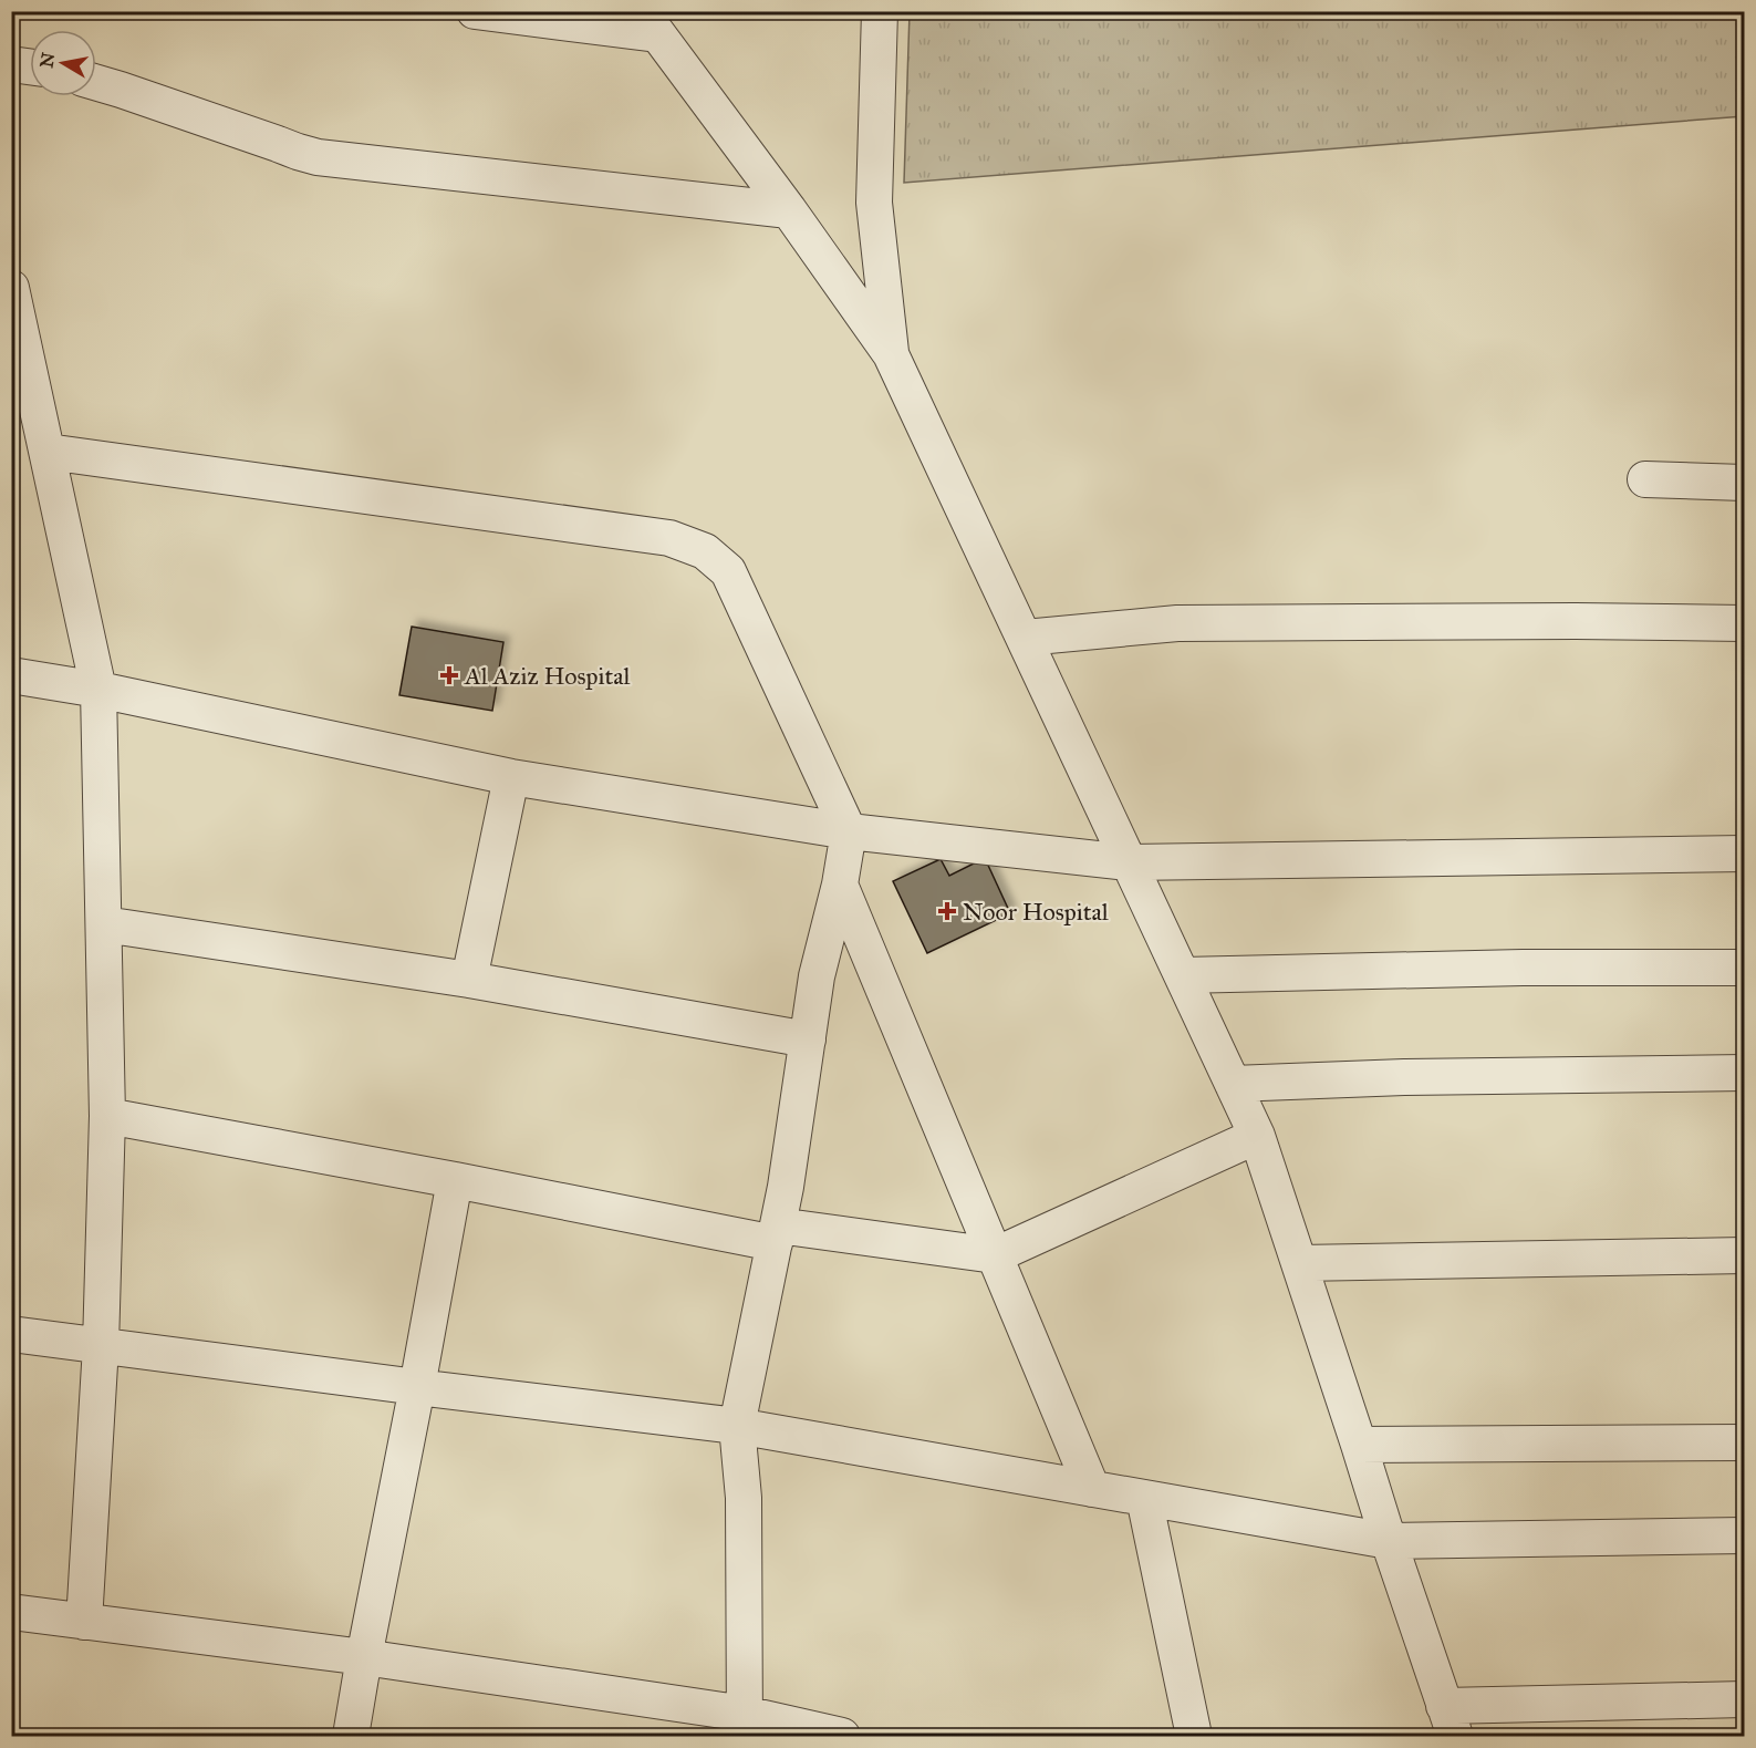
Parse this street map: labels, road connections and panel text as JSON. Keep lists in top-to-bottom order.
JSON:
{
  "places": {
    "health": ["Al Aziz Hospital", "Noor Hospital"]
  },
  "north": "left"
}
